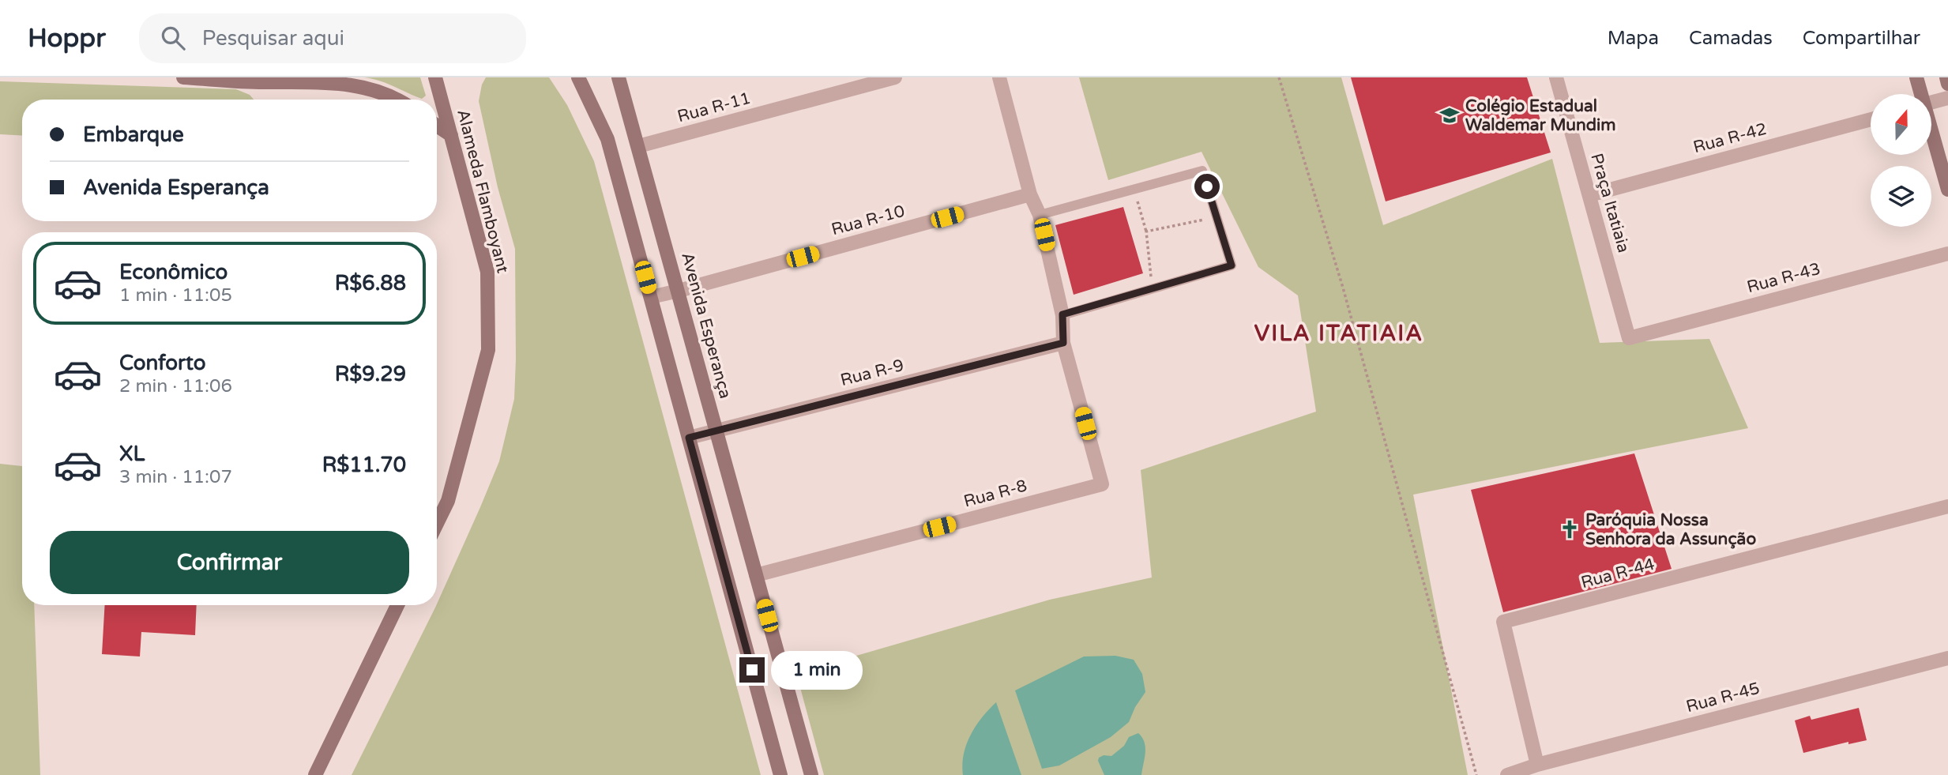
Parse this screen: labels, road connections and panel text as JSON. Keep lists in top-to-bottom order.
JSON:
{
  "streets": {
    "main road": ["Alameda Flamboyant", "Avenida Esperança"],
    "street": [
      "Rua R-11",
      "Rua R-42",
      "Praça Itatiaia",
      "Rua R-10",
      "Rua R-43",
      "Rua R-9",
      "Rua R-8",
      "Rua R-44",
      "Rua R-45"
    ]
  },
  "crossings": [
    ["Rua R-11", "Avenida Esperança"],
    ["Rua R-42", "Praça Itatiaia"],
    ["Praça Itatiaia", "Rua R-43"],
    ["Rua R-10", "Avenida Esperança"],
    ["Avenida Esperança", "Rua R-9"],
    ["Avenida Esperança", "Rua R-8"],
    ["Rua R-9", "Rua R-8"],
    ["Rua R-44", "Rua R-45"]
  ],
  "districts": ["VILA ITATIAIA"],
  "places": {
    "school or university": ["Colégio Estadual Waldemar Mundim"],
    "church": ["Paróquia Nossa Senhora da Assunção"]
  },
  "north": "top",
  "page": {
    "header": "Hoppr",
    "search": "Pesquisar aqui",
    "nav": ["Mapa", "Camadas", "Compartilhar"],
    "banner": ["Embarque", "Avenida Esperança"],
    "list": [
      {
        "name": "Econômico",
        "note": "1 min · 11:05",
        "value": "R$6.88"
      },
      {
        "name": "Conforto",
        "note": "2 min · 11:06",
        "value": "R$9.29"
      },
      {
        "name": "XL",
        "note": "3 min · 11:07",
        "value": "R$11.70"
      }
    ],
    "buttons": "Confirmar",
    "bubble": "1 min"
  }
}
